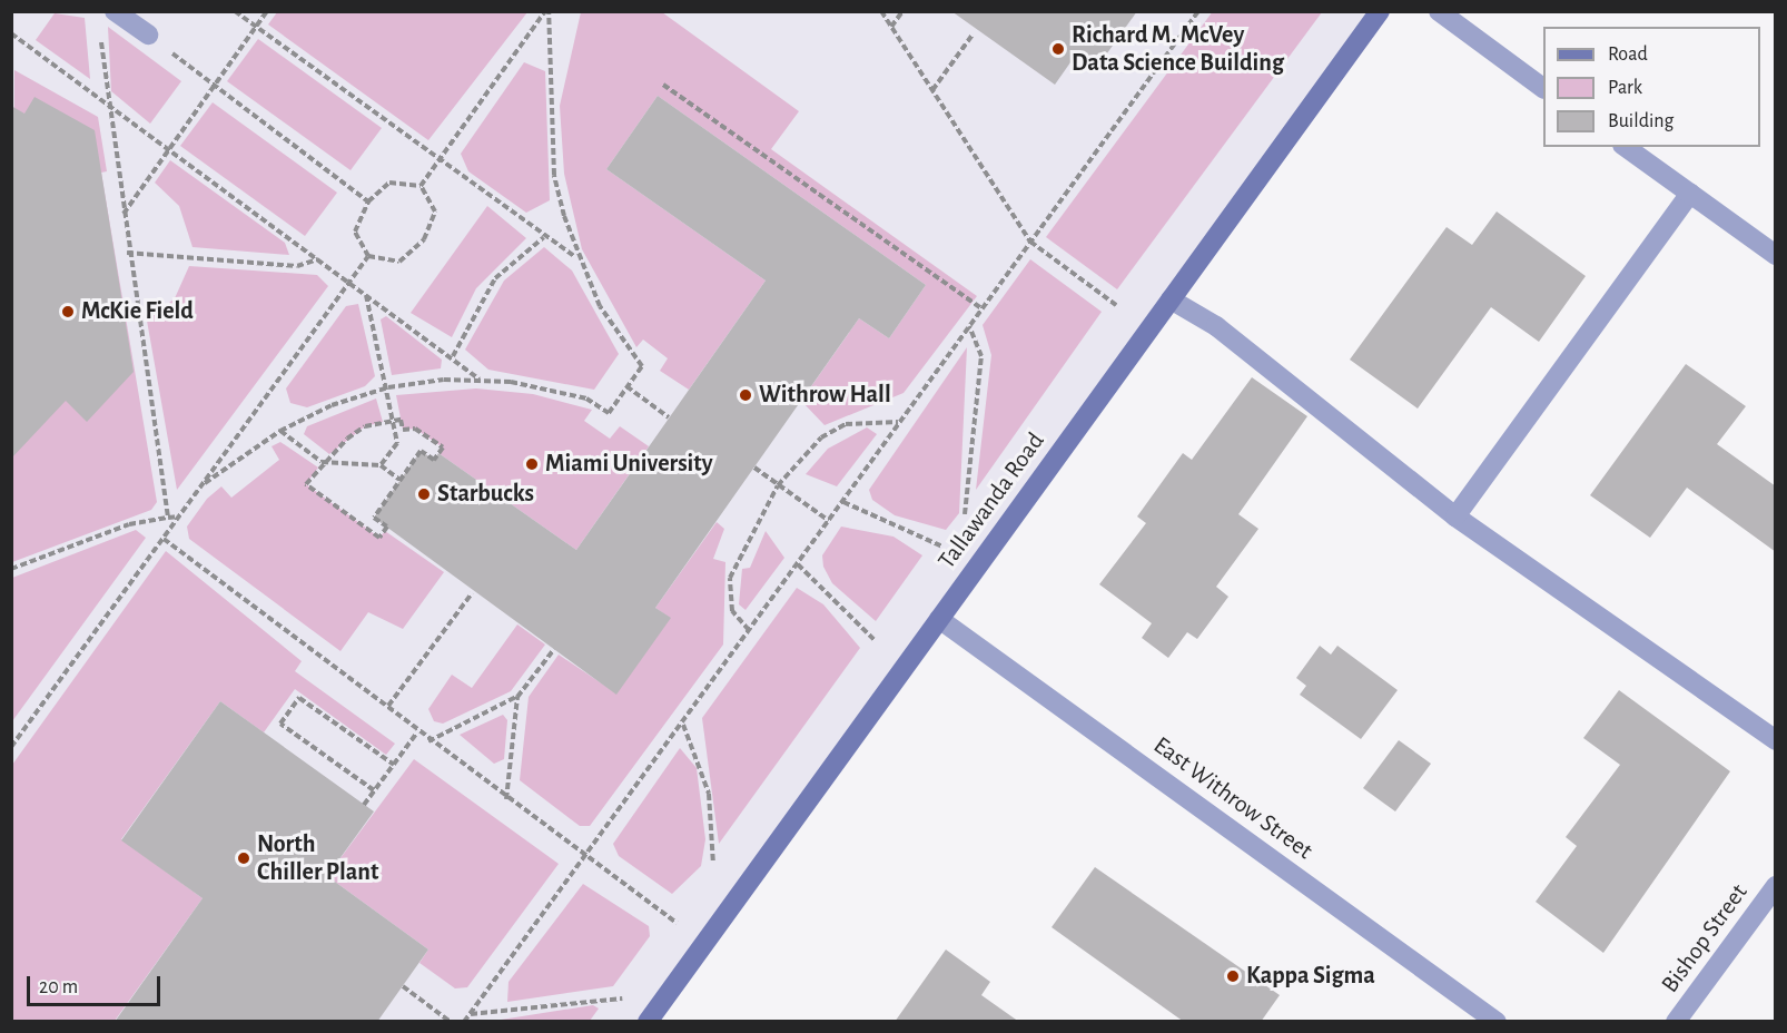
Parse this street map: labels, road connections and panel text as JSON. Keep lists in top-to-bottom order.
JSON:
{
  "streets": {
    "street": ["Tallawanda Road", "East Withrow Street", "Bishop Street"]
  },
  "crossings": [
    ["Tallawanda Road", "East Withrow Street"]
  ],
  "places": [
    "Richard M. McVey Data Science Building",
    "McKie Field",
    "Withrow Hall",
    "Miami University",
    "Starbucks",
    "North Chiller Plant",
    "Kappa Sigma"
  ],
  "legend": ["Road", "Park", "Building"],
  "scale_bar": "20 m"
}
